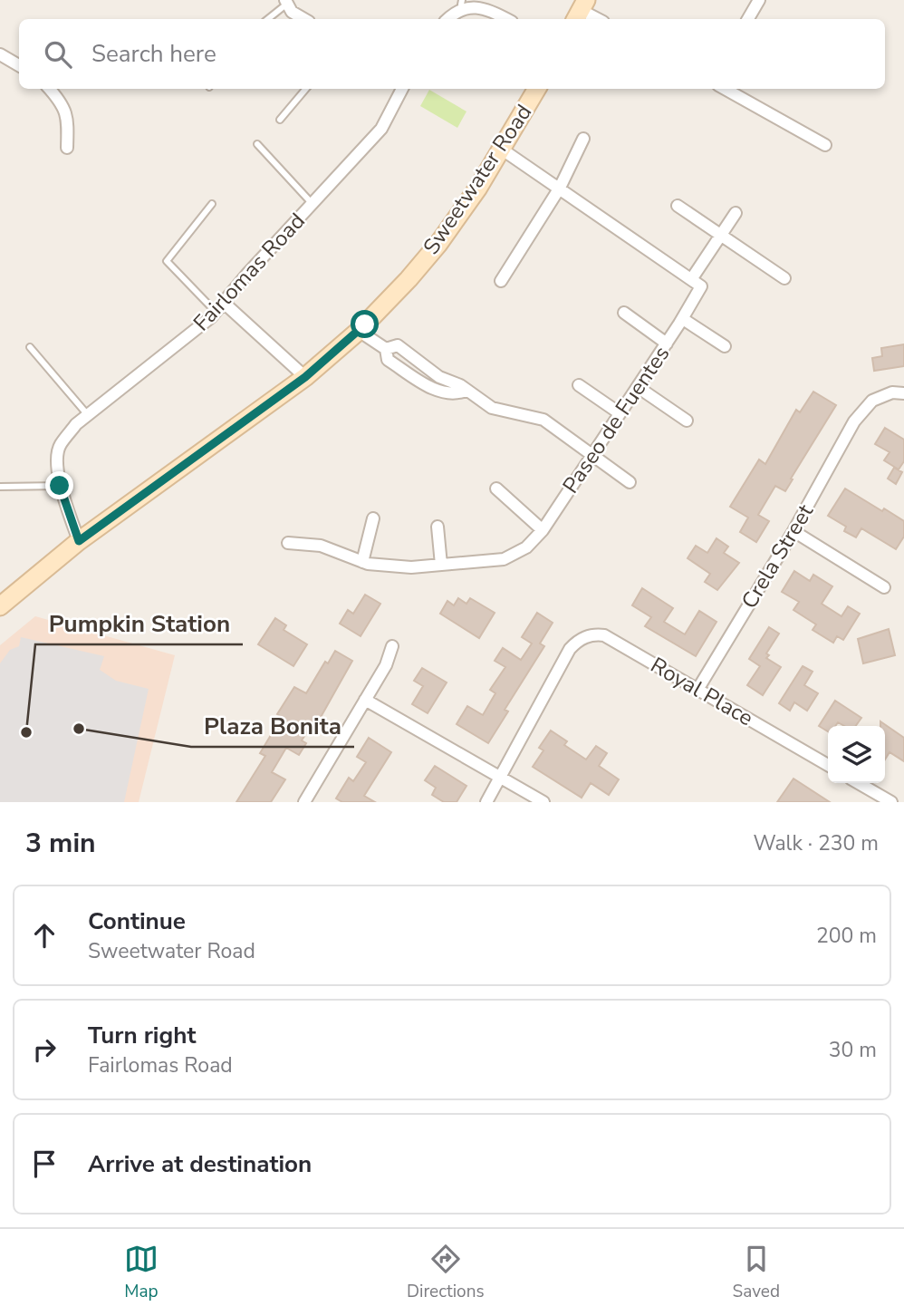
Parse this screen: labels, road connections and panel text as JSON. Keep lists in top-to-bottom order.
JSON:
{
  "streets": {
    "main road": ["Sweetwater Road"],
    "street": [
      "Fairlomas Road",
      "Paseo de Fuentes",
      "Crela Street",
      "Royal Place"
    ]
  },
  "crossings": [
    ["Sweetwater Road", "Fairlomas Road"],
    ["Crela Street", "Royal Place"]
  ],
  "places": ["Plaza Bonita", "Pumpkin Station"],
  "page": {
    "search": "Search here",
    "heading": ["3 min", "Walk · 230 m"],
    "list": [
      ["Continue", "Sweetwater Road", "200 m"],
      ["Turn right", "Fairlomas Road", "30 m"],
      "Arrive at destination"
    ],
    "nav": ["Map", "Directions", "Saved"]
  }
}
